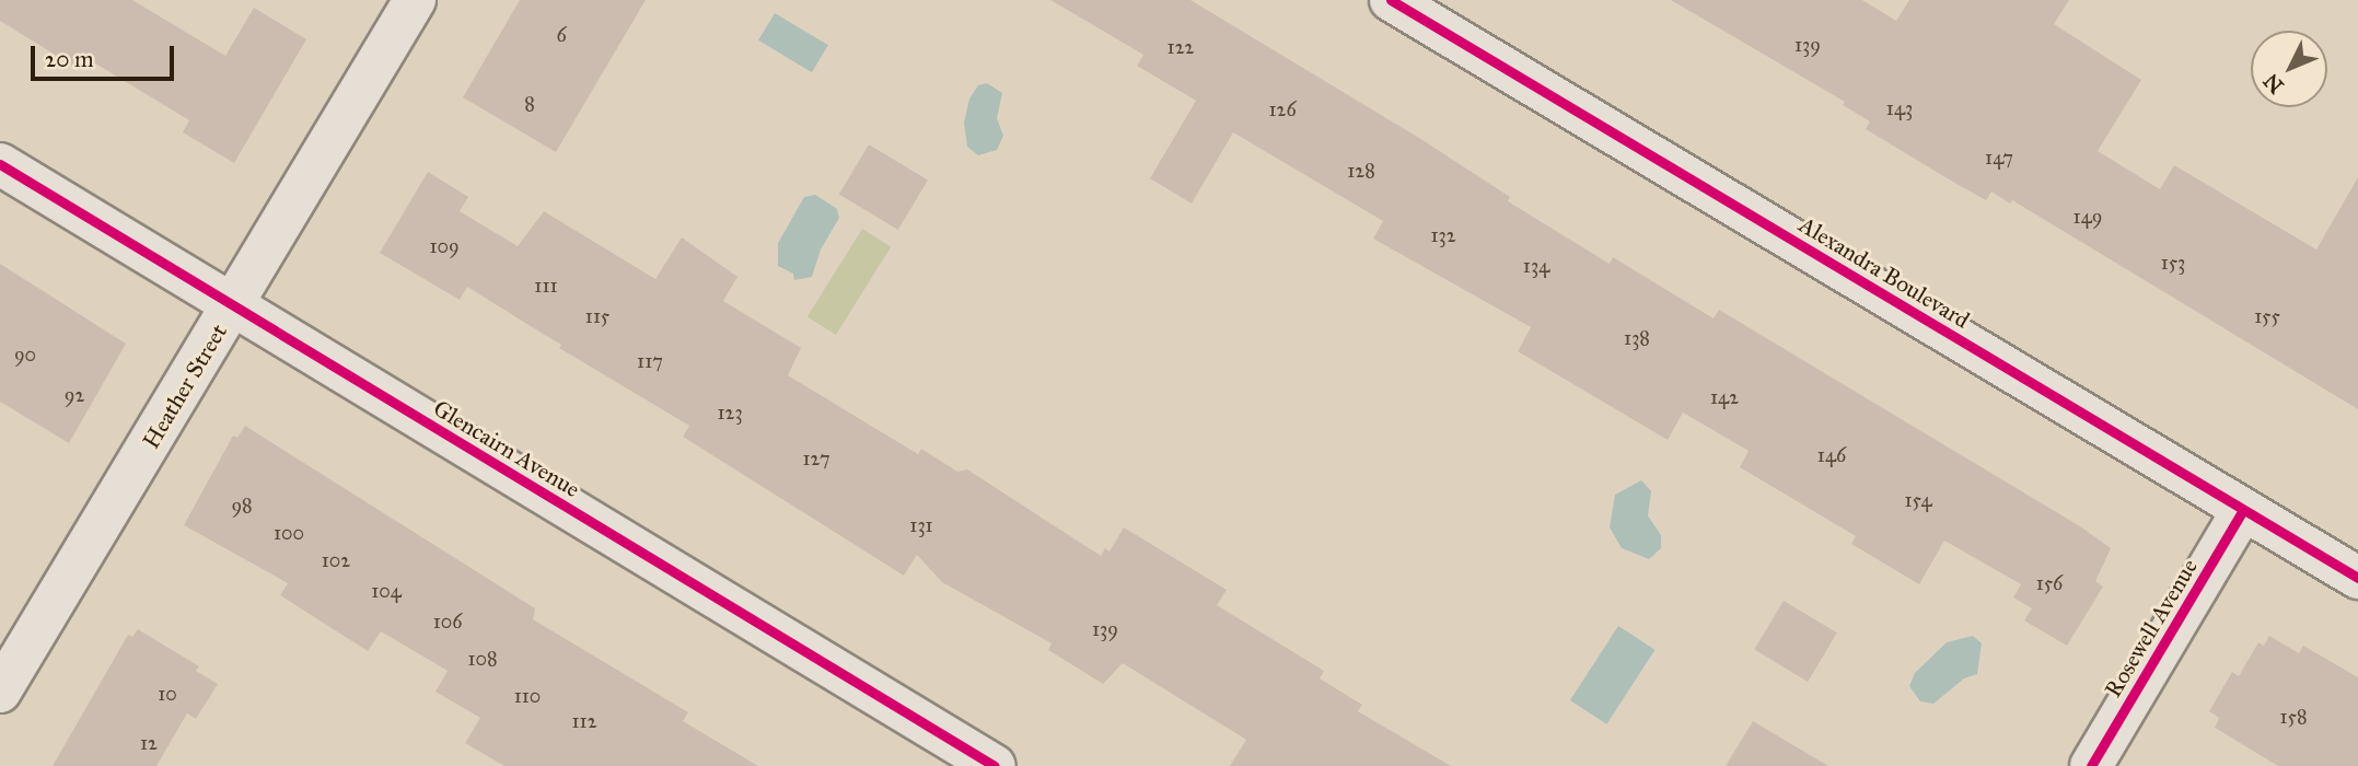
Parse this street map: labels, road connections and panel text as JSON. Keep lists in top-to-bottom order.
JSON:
{
  "streets": {
    "street": [
      "Alexandra Boulevard",
      "Heather Street",
      "Glencairn Avenue",
      "Rosewell Avenue"
    ]
  },
  "crossings": [
    ["Alexandra Boulevard", "Rosewell Avenue"],
    ["Heather Street", "Glencairn Avenue"]
  ],
  "house_numbers": [
    "6",
    "139",
    "122",
    "8",
    "143",
    "126",
    "147",
    "128",
    "149",
    "132",
    "109",
    "153",
    "134",
    "111",
    "115",
    "155",
    "138",
    "90",
    "117",
    "92",
    "142",
    "123",
    "146",
    "127",
    "154",
    "98",
    "131",
    "100",
    "102",
    "156",
    "104",
    "106",
    "139",
    "108",
    "10",
    "110",
    "158",
    "112",
    "12"
  ],
  "scale_bar": "20 m",
  "north": "bottom left"
}
